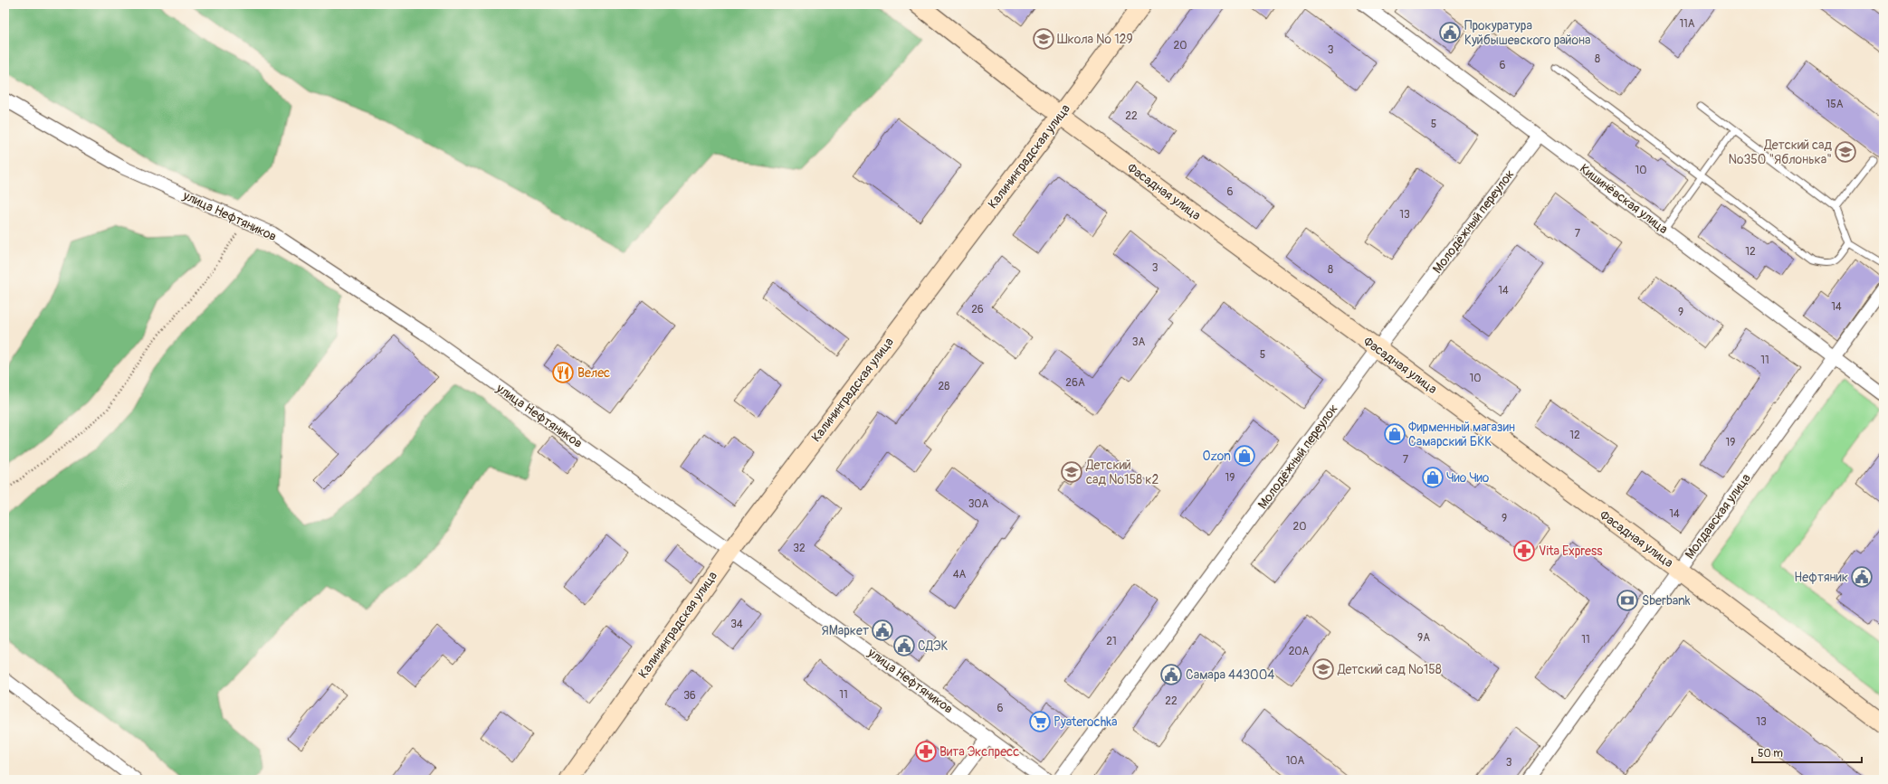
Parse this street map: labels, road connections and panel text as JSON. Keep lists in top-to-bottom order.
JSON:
{
  "streets": {
    "main road": ["Калининградская улица", "Фасадная улица"],
    "street": [
      "Кишинёвская улица",
      "улица Нефтяников",
      "Молодёжный переулок",
      "Молдавская улица"
    ]
  },
  "crossings": [
    ["Калининградская улица", "Фасадная улица"],
    ["Калининградская улица", "улица Нефтяников"],
    ["Фасадная улица", "Молодёжный переулок"],
    ["Фасадная улица", "Молдавская улица"],
    ["Кишинёвская улица", "Молодёжный переулок"],
    ["Кишинёвская улица", "Молдавская улица"]
  ],
  "places": {
    "public building": [
      "Прокуратура Куйбышевского района",
      "Нефтяник",
      "ЯМаркет",
      "СДЭК",
      "Самара 443004"
    ],
    "school or university": [
      "Школа № 129",
      "Детский сад №350 \"Яблонька\"",
      "Детский сад №158 к2",
      "Детский сад №158"
    ],
    "restaurant": ["Велес"],
    "shop": ["Фирменный магазин Самарский БКК", "Ozon", "Чио Чио"],
    "pharmacy": ["Vita Express", "Вита Экспресс"],
    "bank": ["Sberbank"],
    "supermarket": ["Pyaterochka"]
  },
  "house_numbers": [
    "11А",
    "20",
    "3",
    "8",
    "6",
    "15А",
    "22",
    "5",
    "10",
    "6",
    "13",
    "7",
    "12",
    "3",
    "8",
    "14",
    "14",
    "26",
    "9",
    "3А",
    "5",
    "11",
    "10",
    "26А",
    "28",
    "12",
    "19",
    "7",
    "19",
    "30А",
    "14",
    "9",
    "20",
    "32",
    "4А",
    "34",
    "9А",
    "11",
    "21",
    "20А",
    "11",
    "36",
    "22",
    "6",
    "13",
    "10А",
    "3"
  ],
  "scale_bar": "50 m"
}
